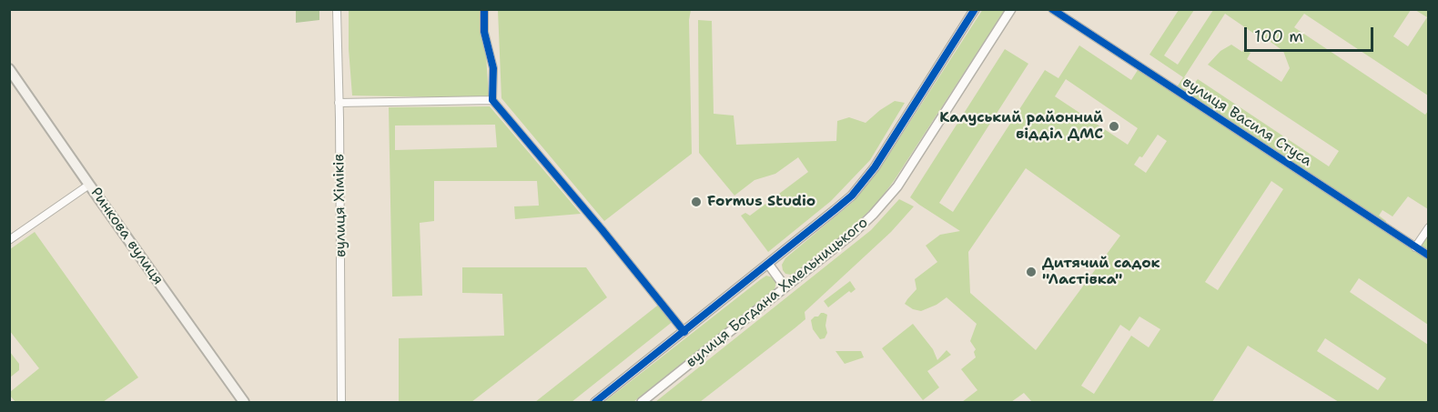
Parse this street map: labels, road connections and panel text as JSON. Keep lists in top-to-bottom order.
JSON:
{
  "streets": {
    "main road": ["Ринкова вулиця"],
    "street": ["вулиця Василя Стуса", "вулиця Хіміків", "вулиця Богдана Хмельницького"]
  },
  "places": ["Калуський районний відділ ДМС", "Formus Studio", "Дитячий садок \"Ластівка\""],
  "scale_bar": "100 m"
}
